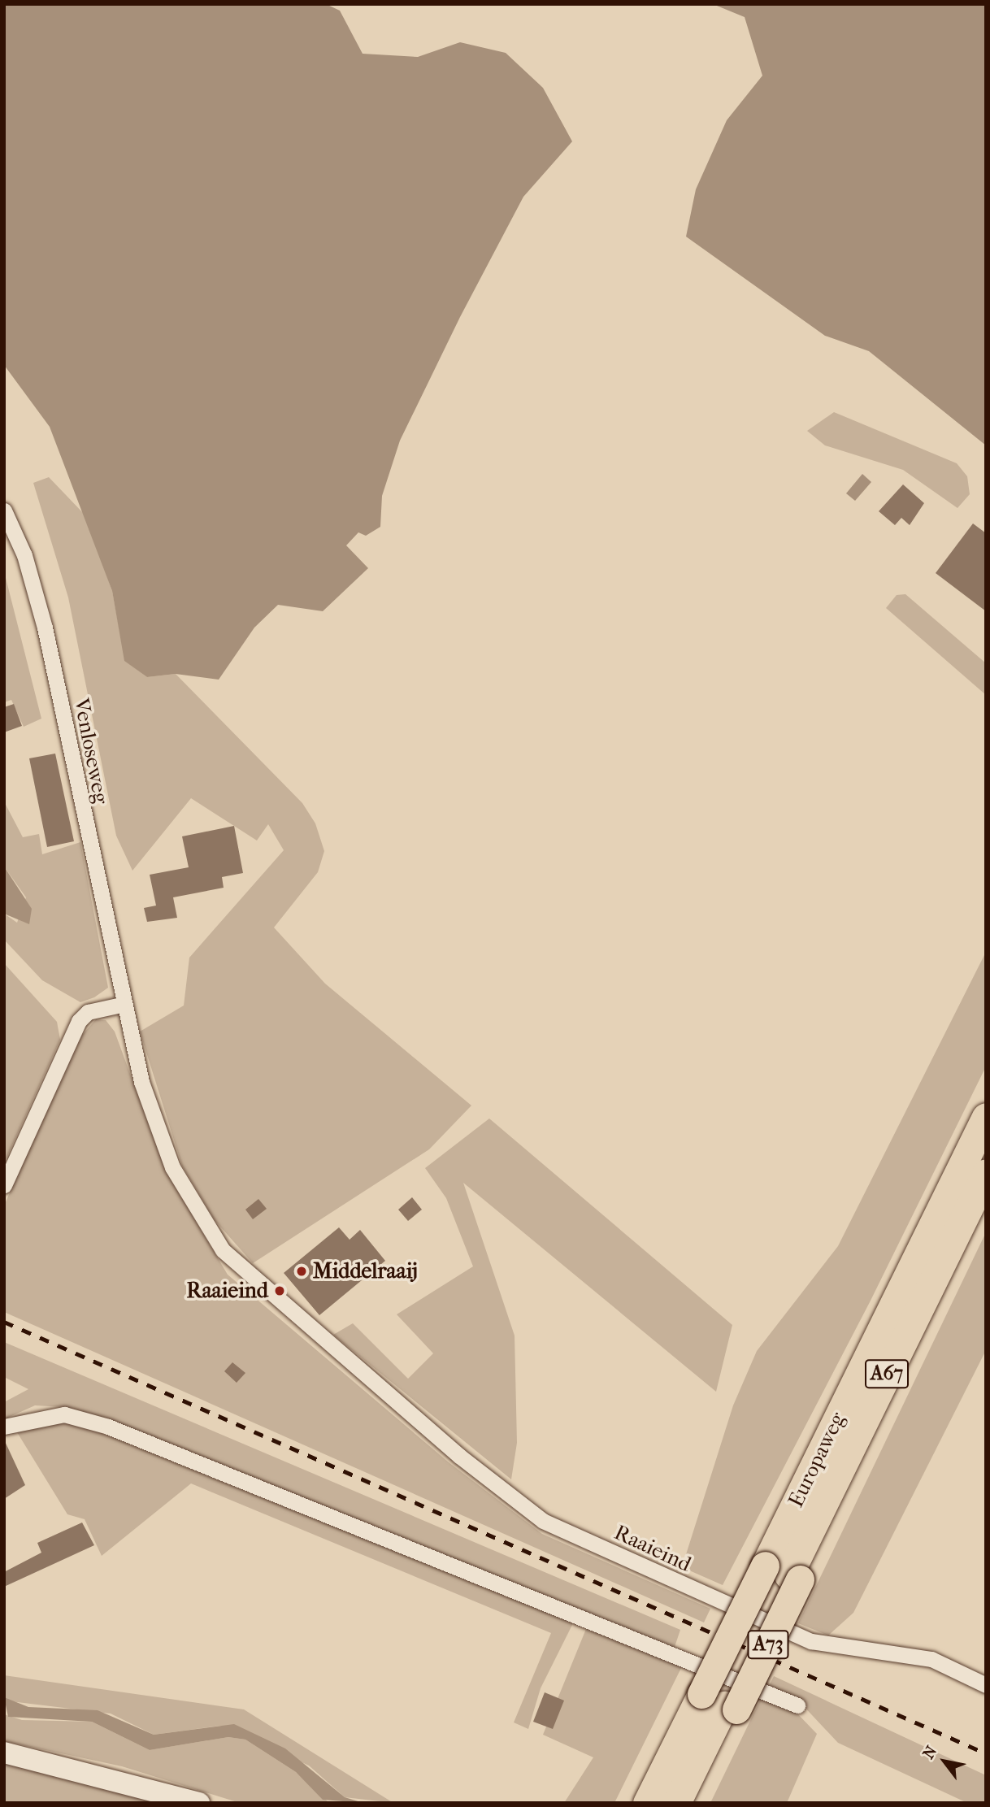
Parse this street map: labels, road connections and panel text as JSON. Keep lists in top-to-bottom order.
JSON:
{
  "streets": {
    "highway": ["A67", "Europaweg"],
    "street": ["Venloseweg", "Raaieind"]
  },
  "crossings": [
    ["Venloseweg", "Raaieind"]
  ],
  "places": ["Middelraaij", "Raaieind"],
  "north": "top left"
}
